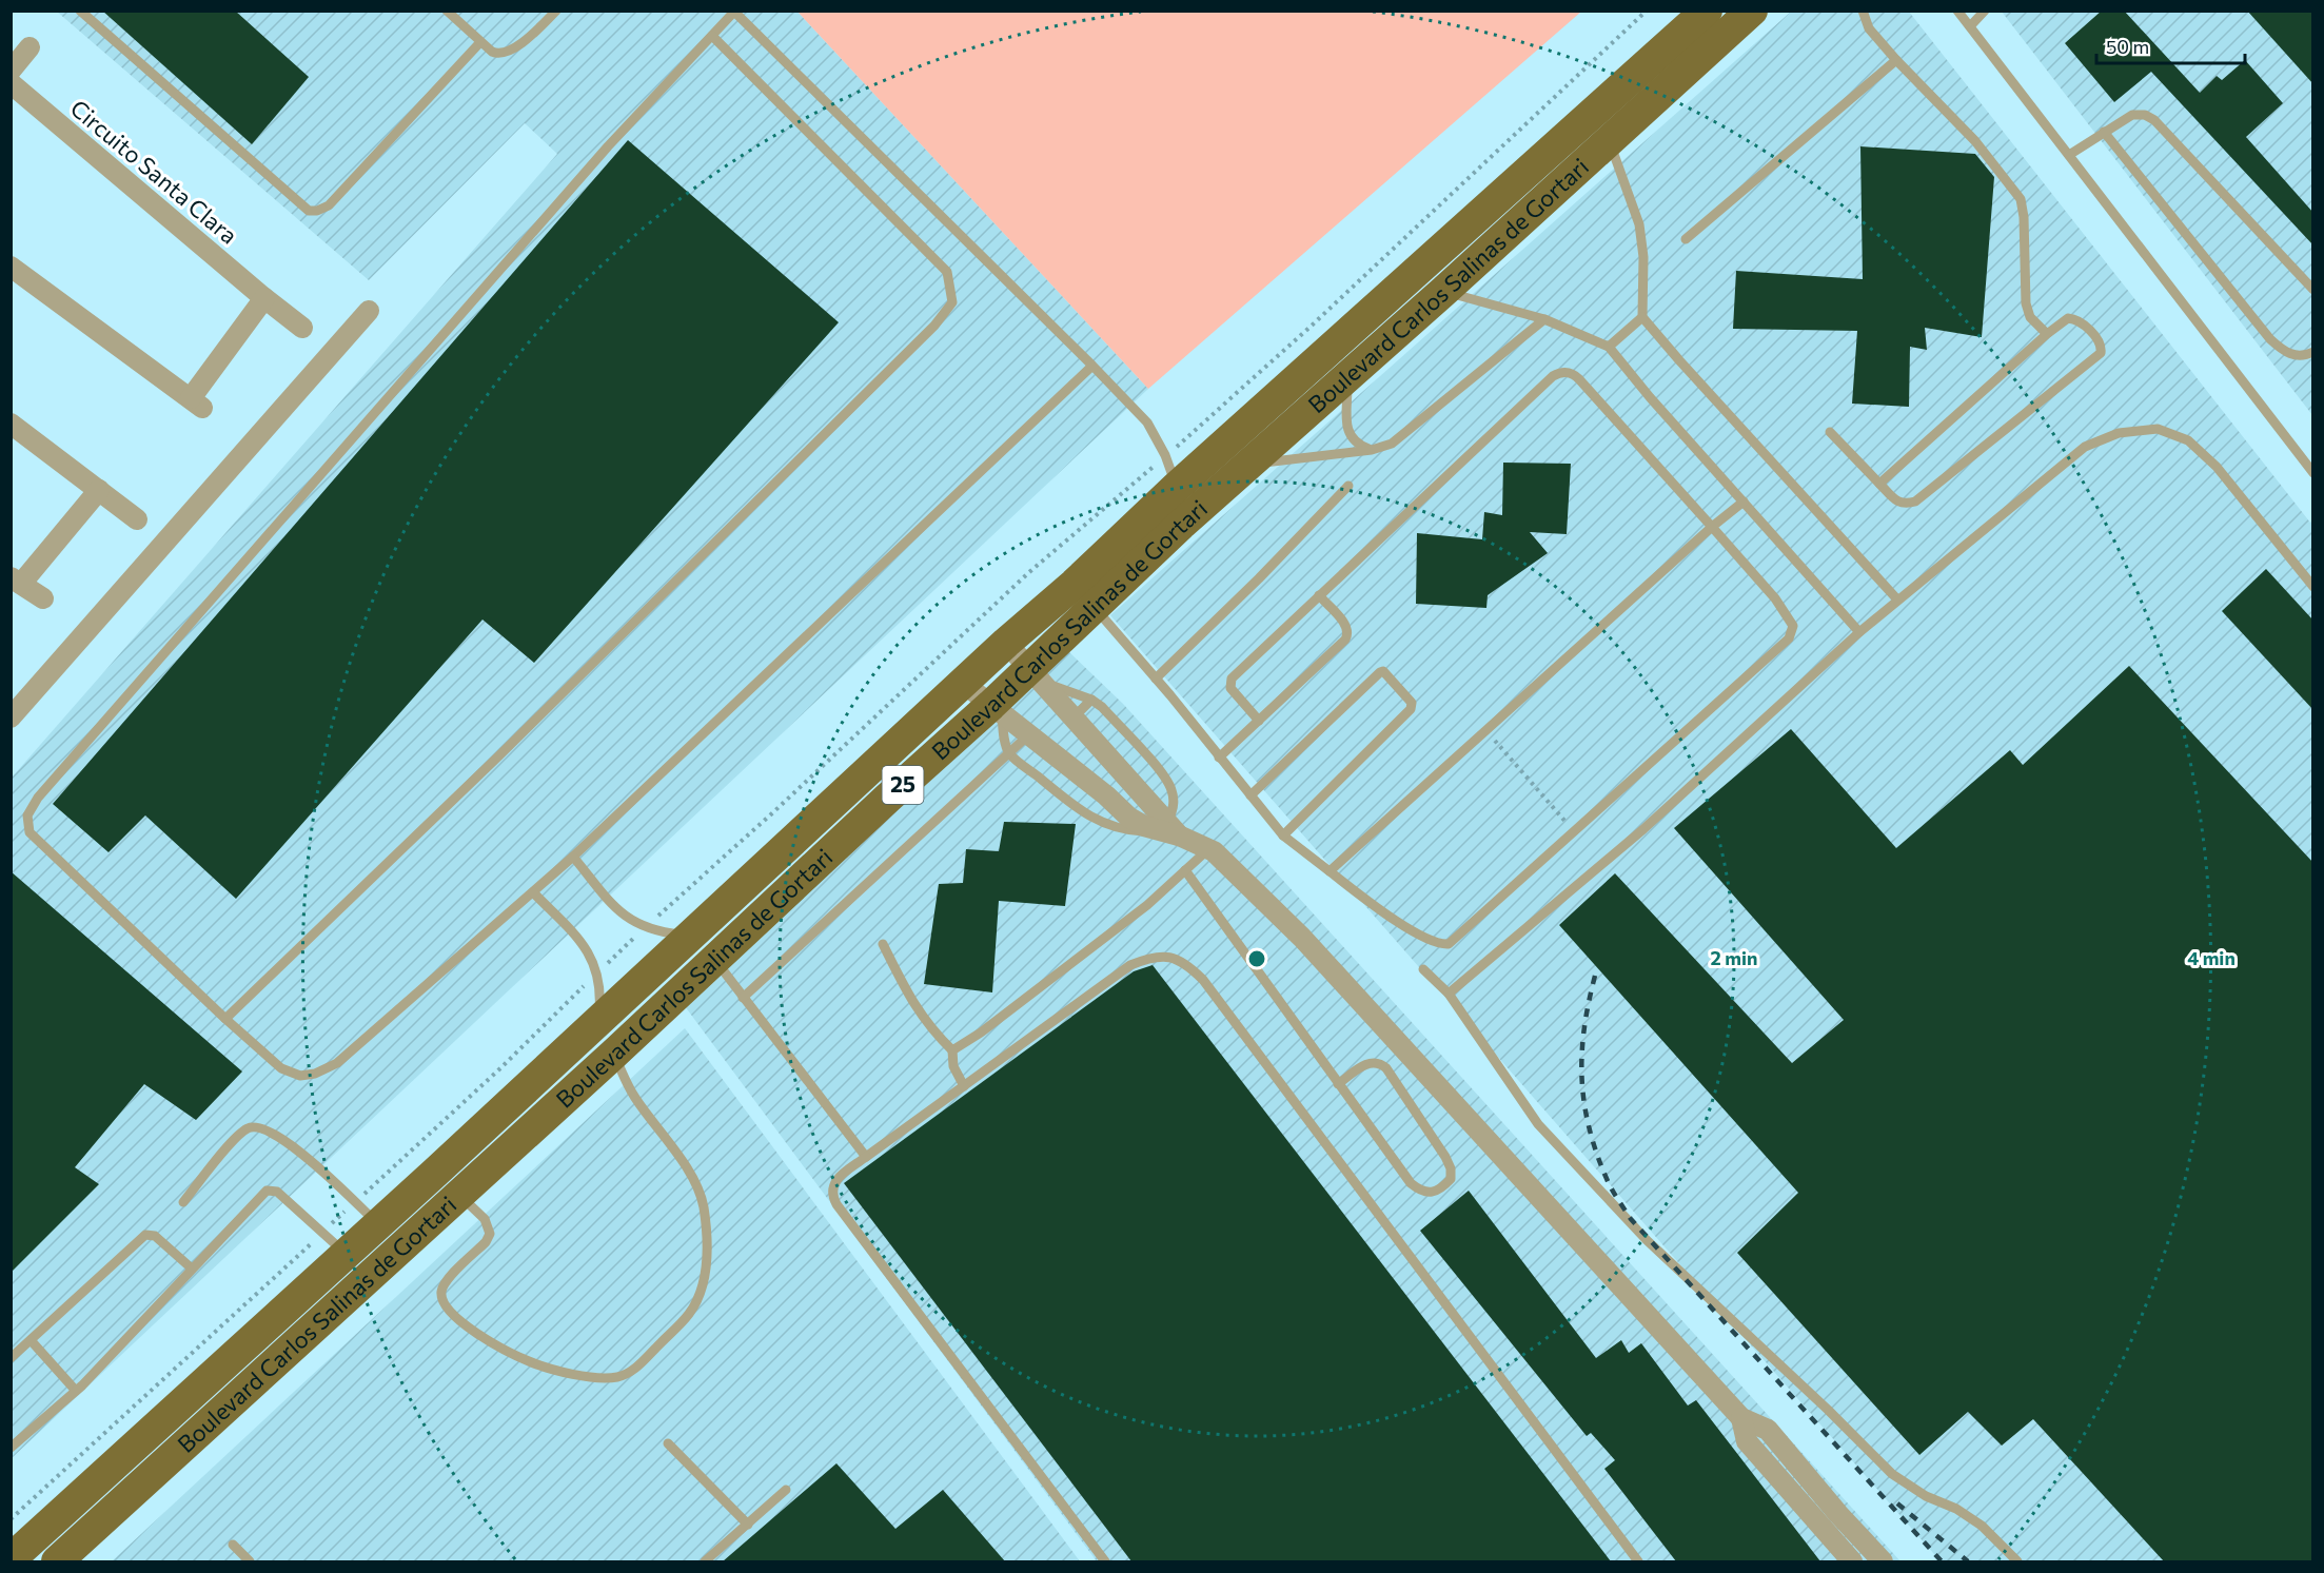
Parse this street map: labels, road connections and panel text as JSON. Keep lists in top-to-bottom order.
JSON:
{
  "streets": {
    "main road": ["Boulevard Carlos Salinas de Gortari", "25"],
    "street": ["Circuito Santa Clara"]
  },
  "scale_bar": "50 m",
  "rings": ["2 min", "4 min"]
}
